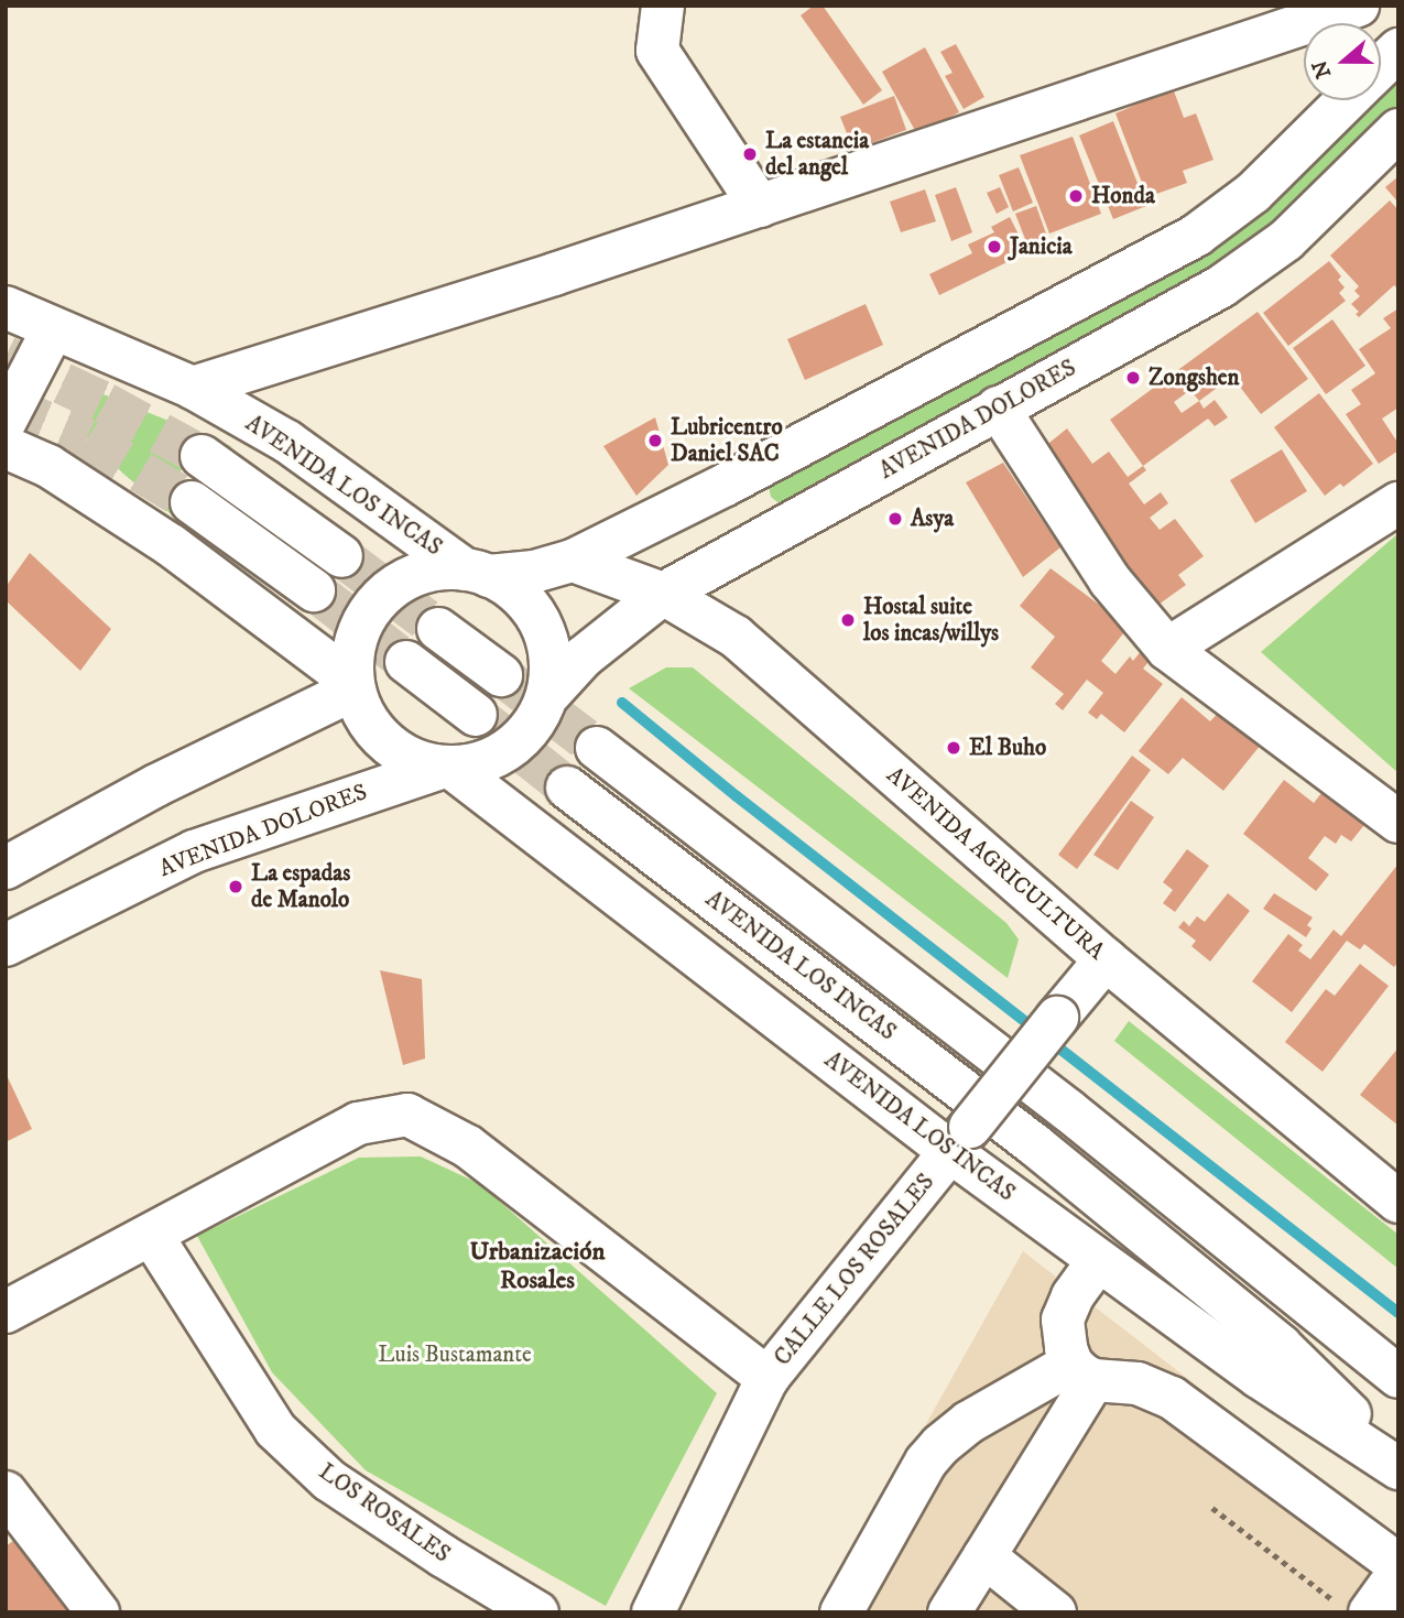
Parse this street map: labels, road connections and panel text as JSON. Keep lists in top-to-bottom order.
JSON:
{
  "streets": {
    "main road": [
      "AVENIDA DOLORES",
      "AVENIDA LOS INCAS",
      "AVENIDA AGRICULTURA",
      "CALLE LOS ROSALES",
      "LOS ROSALES"
    ]
  },
  "crossings": [
    ["AVENIDA DOLORES", "AVENIDA LOS INCAS"],
    ["AVENIDA DOLORES", "AVENIDA AGRICULTURA"],
    ["AVENIDA LOS INCAS", "CALLE LOS ROSALES"],
    ["AVENIDA AGRICULTURA", "CALLE LOS ROSALES"]
  ],
  "districts": ["Urbanización Rosales"],
  "parks": ["Luis Bustamante"],
  "places": [
    "La estancia del angel",
    "Honda",
    "Janicia",
    "Zongshen",
    "Lubricentro Daniel SAC",
    "Asya",
    "Hostal suite los incas/willys",
    "El Buho",
    "La espadas de Manolo"
  ],
  "north": "left"
}
